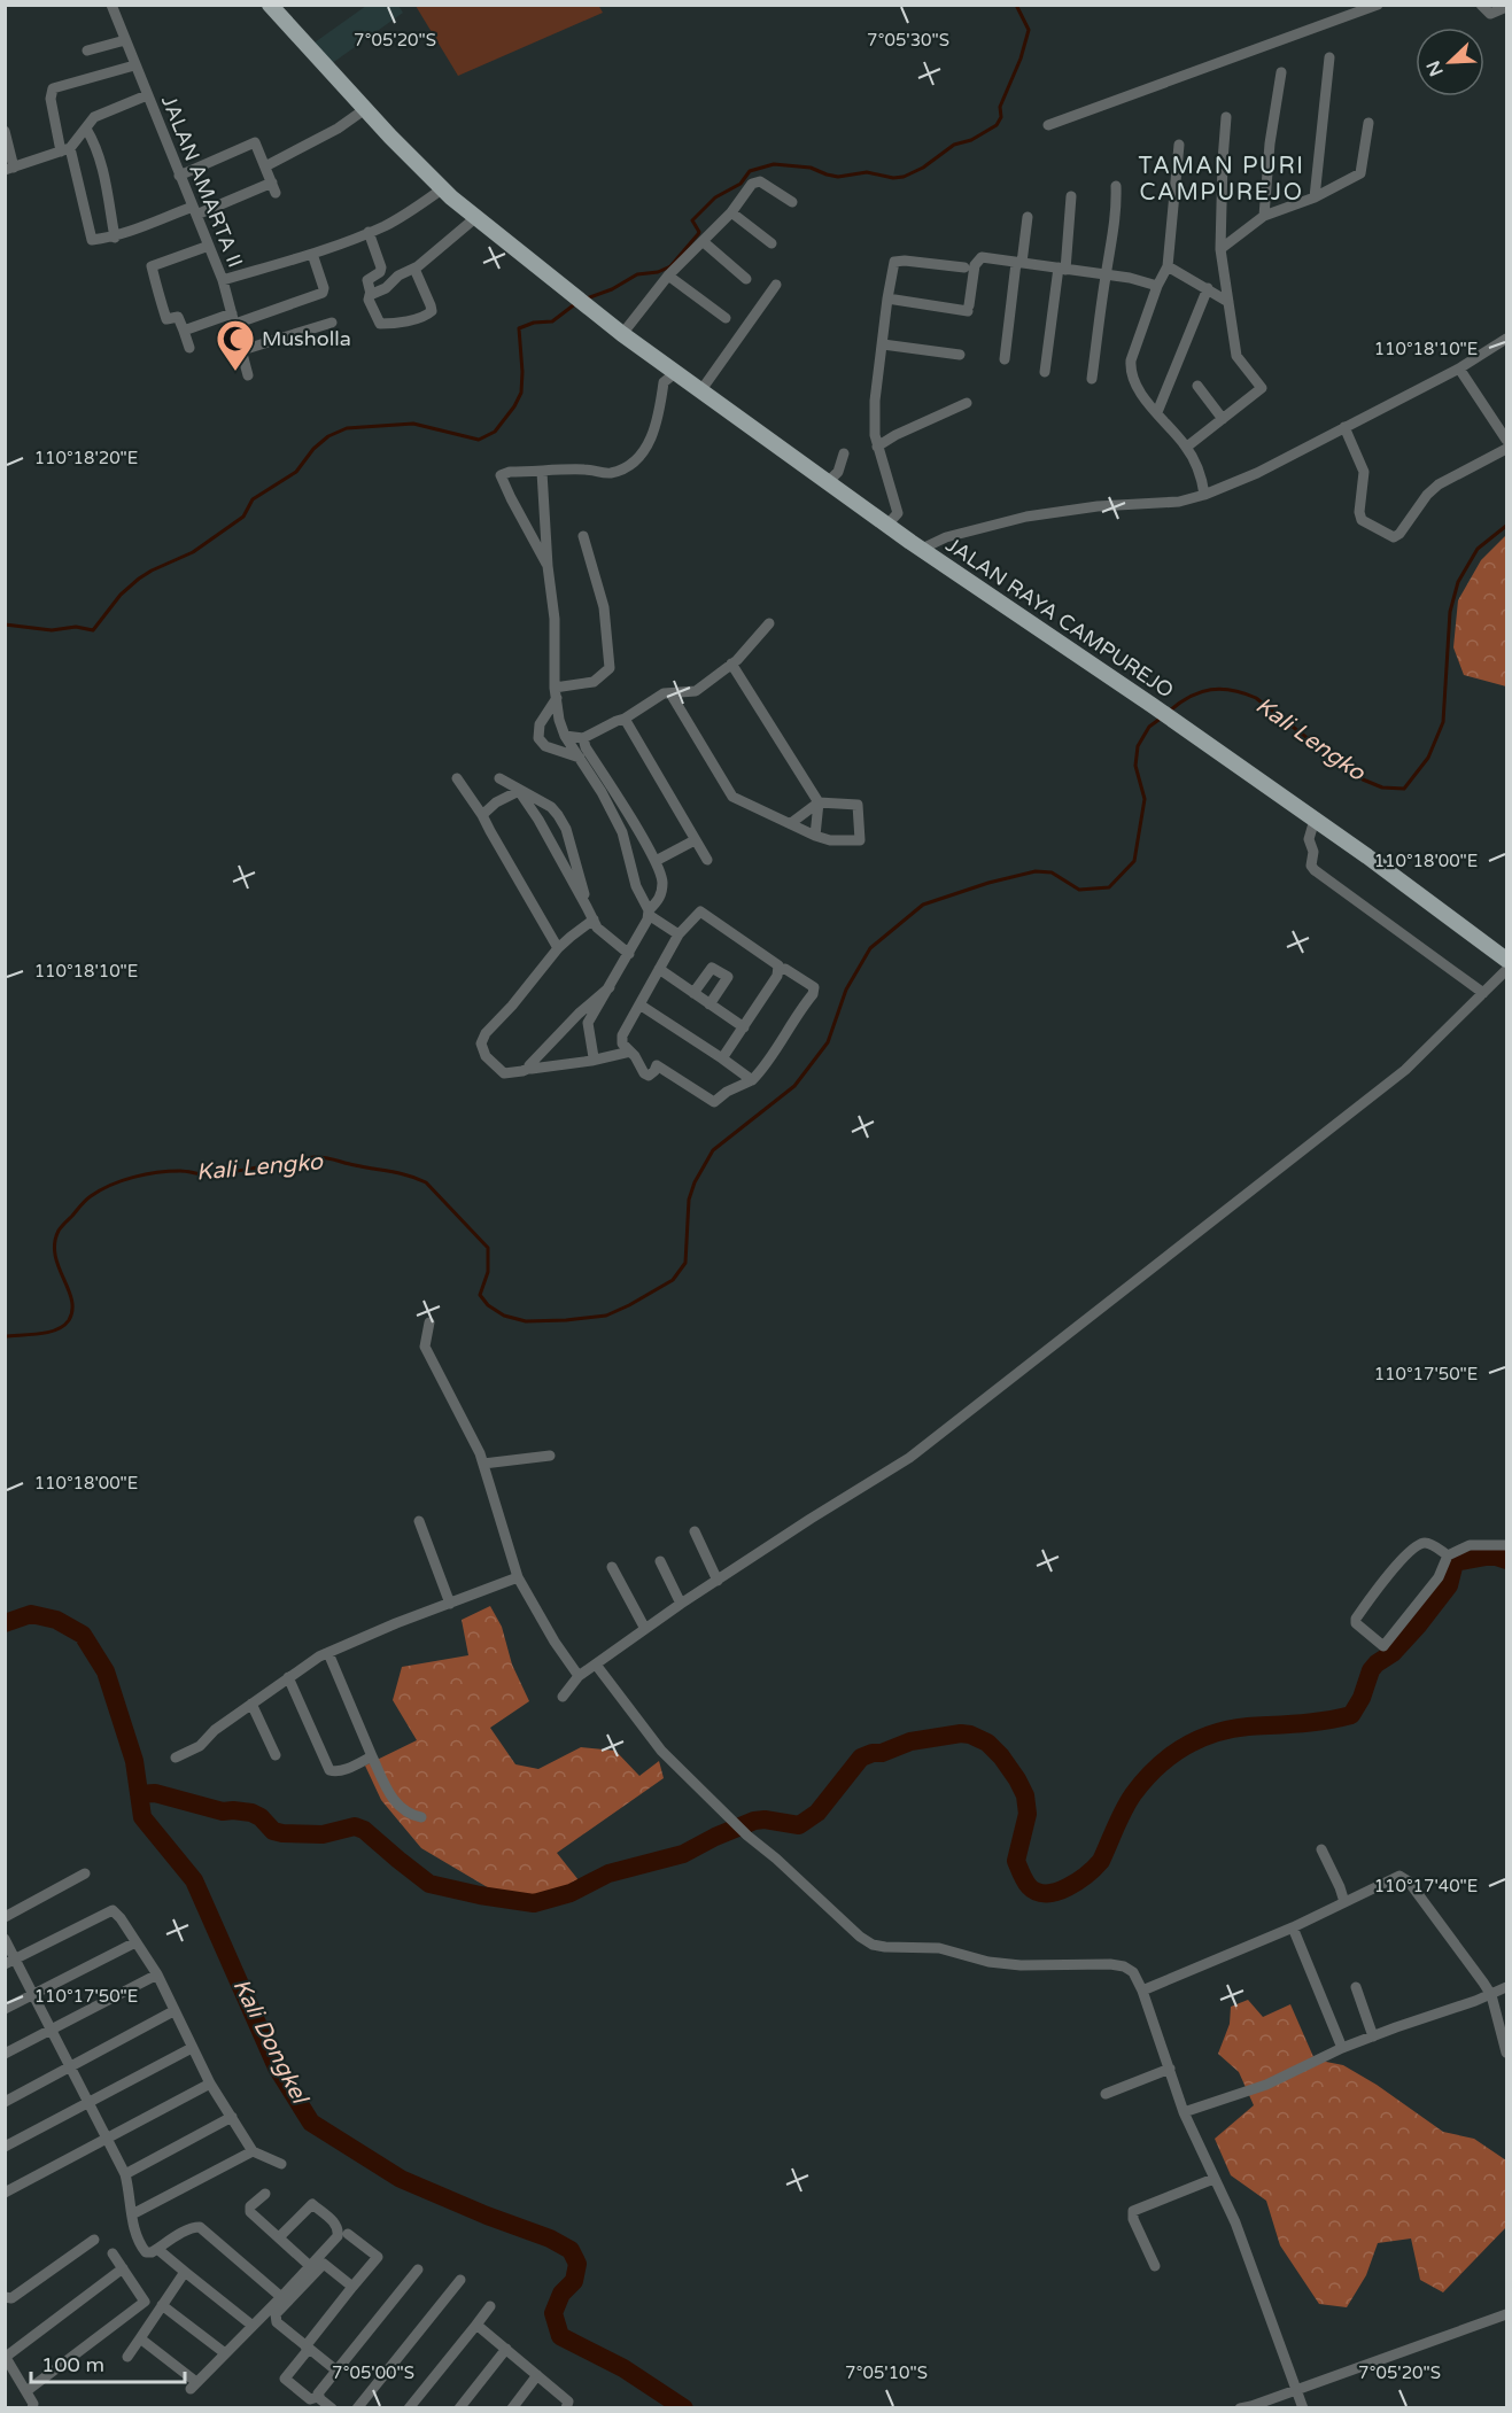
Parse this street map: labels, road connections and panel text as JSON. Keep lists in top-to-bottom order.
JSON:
{
  "streets": {
    "main road": ["JALAN RAYA CAMPUREJO"],
    "street": ["JALAN AMARTA II"]
  },
  "districts": ["TAMAN PURI CAMPUREJO"],
  "water": ["Kali Lengko", "Kali Dongkel"],
  "places": {
    "mosque": ["Musholla"]
  },
  "scale_bar": "100 m",
  "north": "bottom left",
  "coordinates": [
    "7°05'20\"S",
    "7°05'30\"S",
    "110°18'10\"E",
    "110°18'20\"E",
    "110°18'00\"E",
    "110°17'50\"E",
    "110°17'40\"E",
    "7°05'00\"S",
    "7°05'10\"S"
  ]
}
